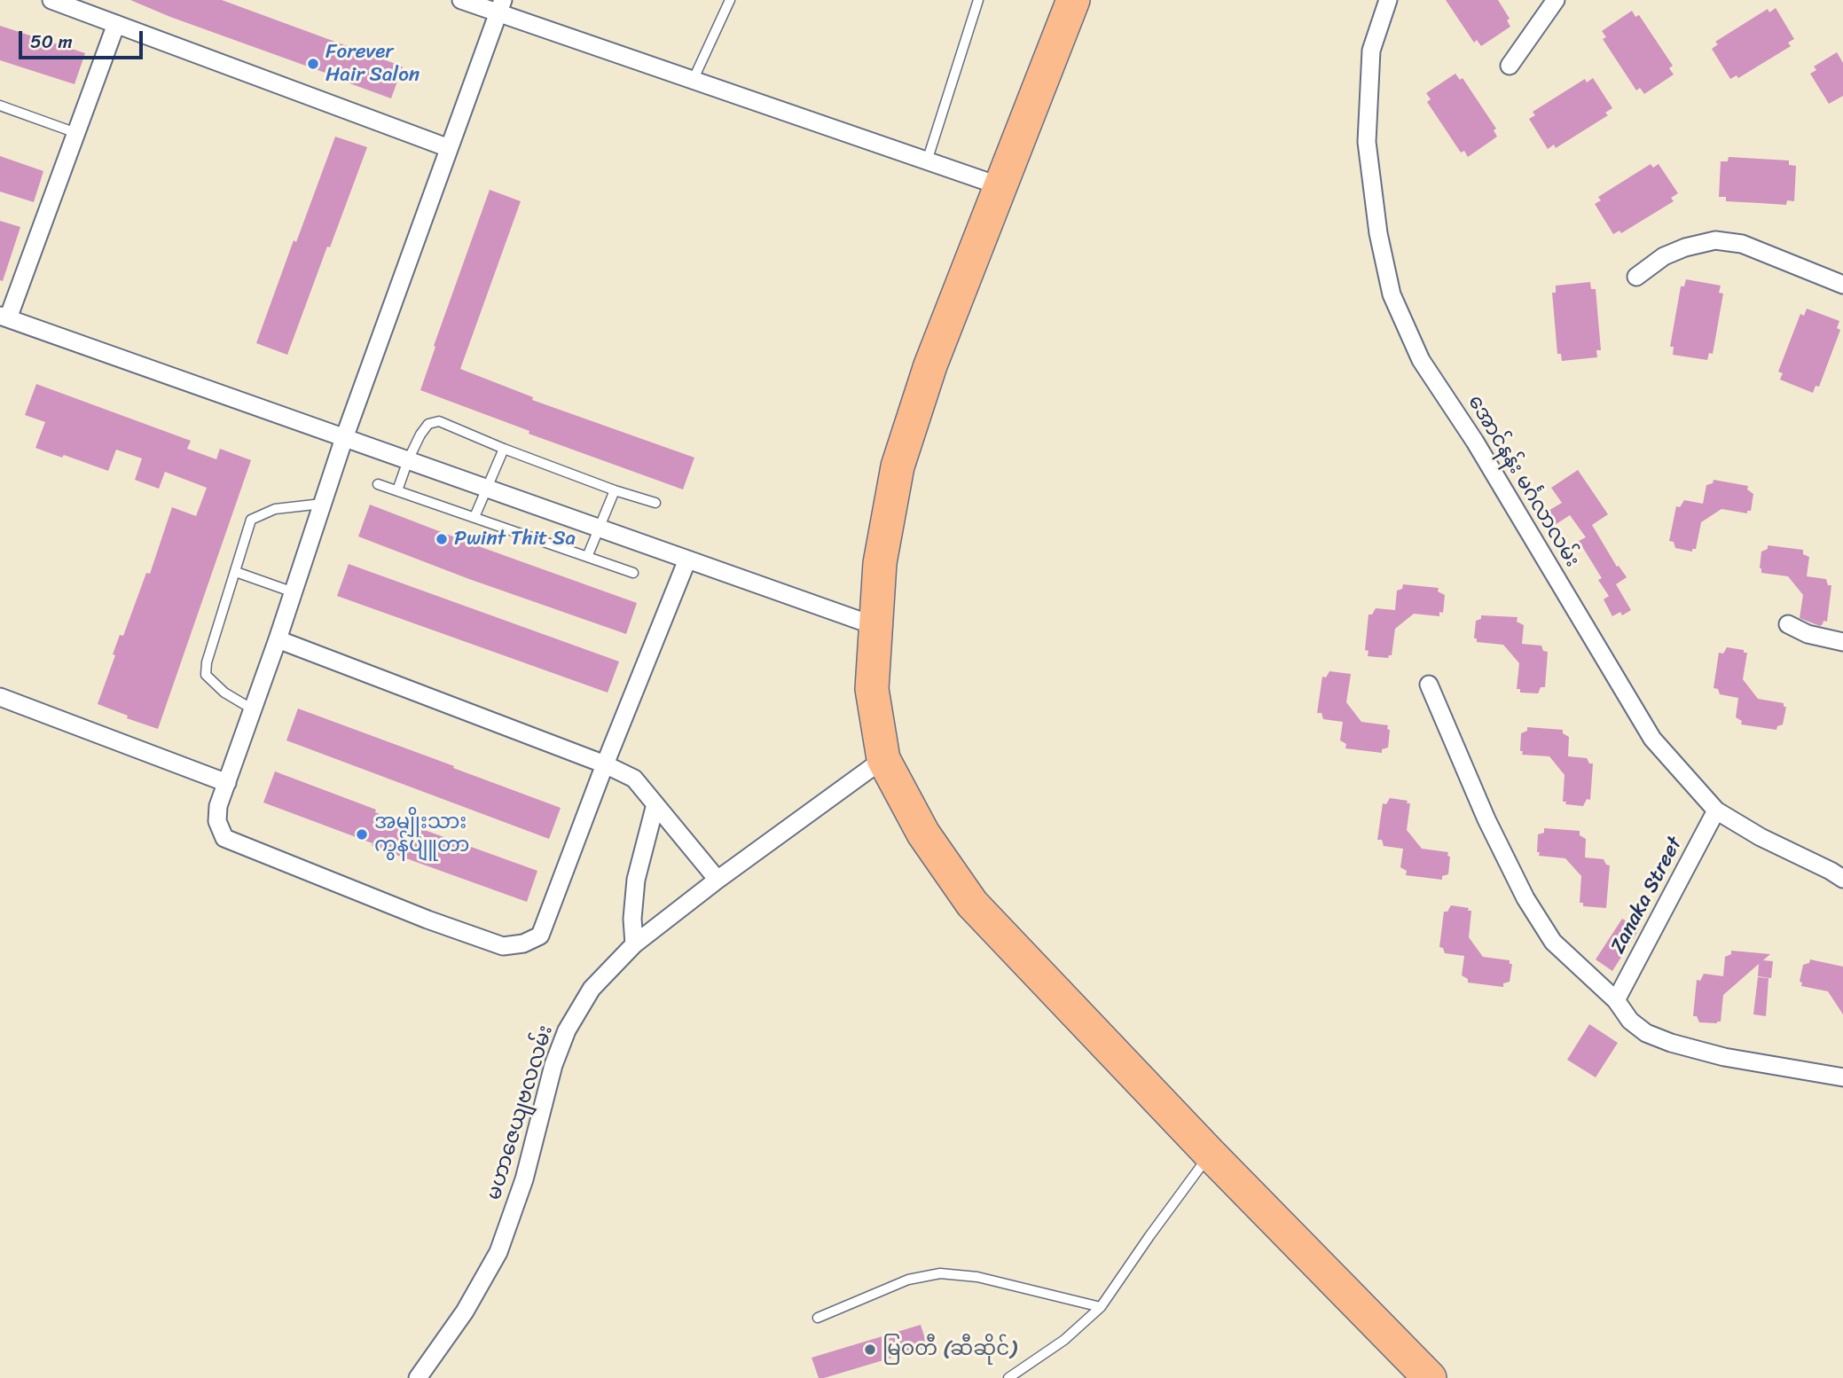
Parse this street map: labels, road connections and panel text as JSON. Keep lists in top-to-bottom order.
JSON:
{
  "streets": {
    "street": ["အောင်နန်း မင်္ဂလာလမ်း", "Zanaka Street", "မဟာဇေယျဗလလမ်း"]
  },
  "crossings": [
    ["အောင်နန်း မင်္ဂလာလမ်း", "Zanaka Street"]
  ],
  "places": [
    "Forever Hair Salon",
    "Pwint Thit Sa",
    "အမျိုးသား ကွန်ပျူတာ",
    "မြဝတီ (ဆီဆိုင်)"
  ],
  "scale_bar": "50 m"
}
